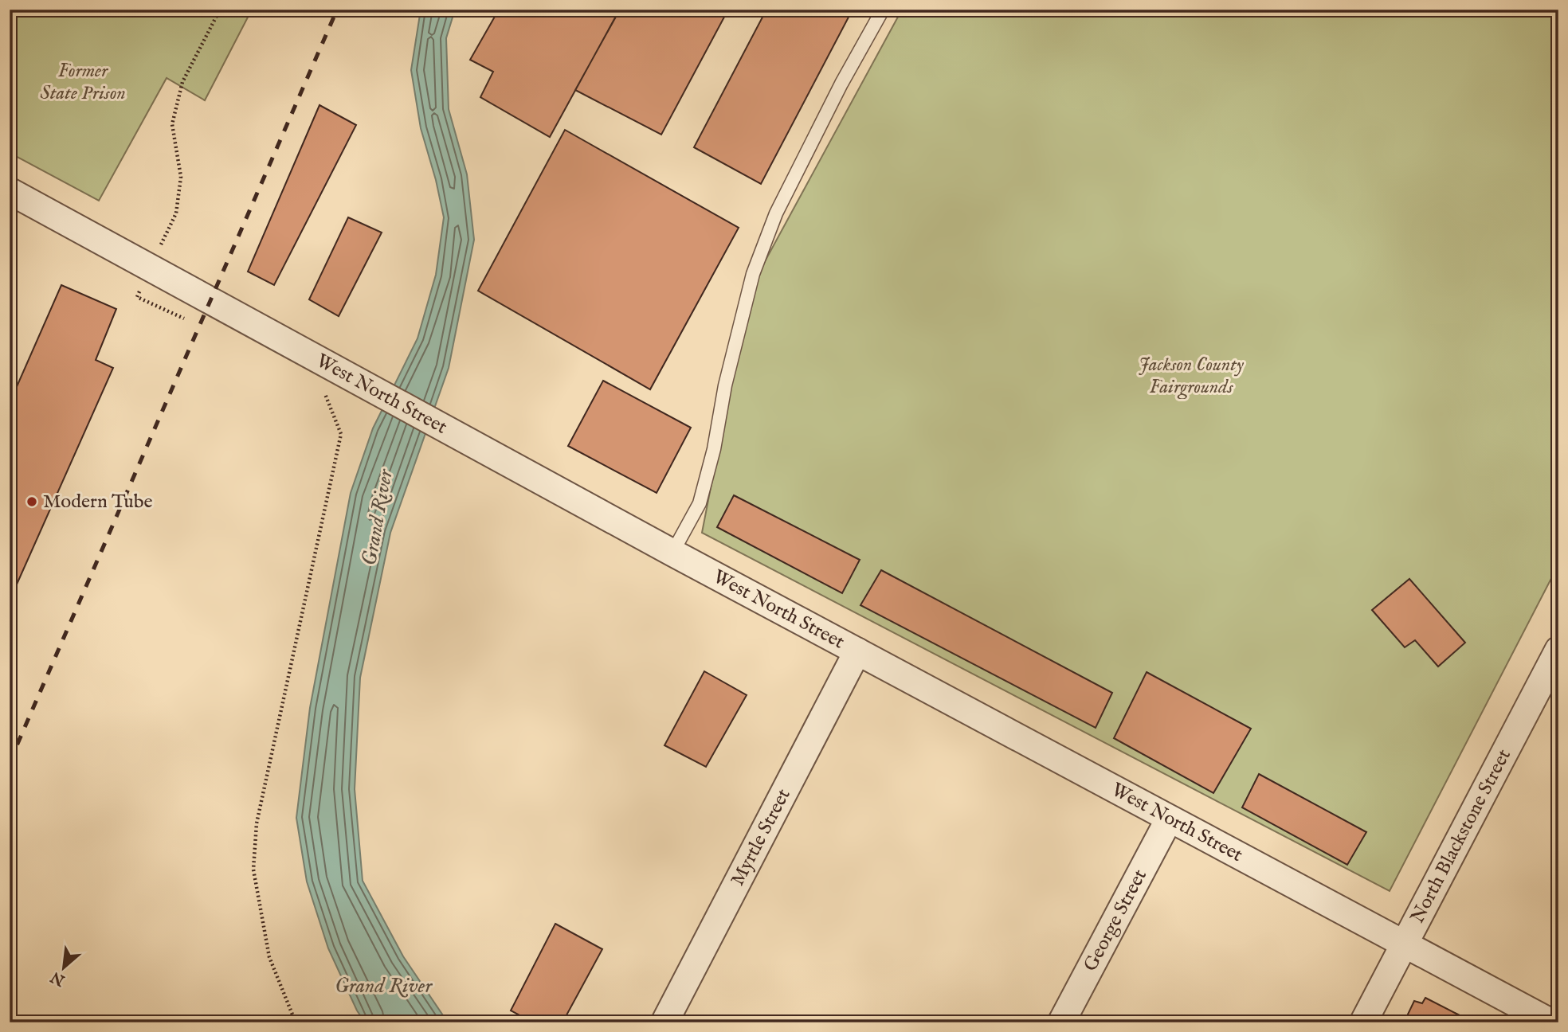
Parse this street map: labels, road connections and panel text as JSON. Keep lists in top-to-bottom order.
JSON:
{
  "streets": {
    "street": [
      "West North Street",
      "North Blackstone Street",
      "Myrtle Street",
      "George Street"
    ]
  },
  "crossings": [
    ["West North Street", "North Blackstone Street"],
    ["West North Street", "Myrtle Street"],
    ["West North Street", "George Street"]
  ],
  "water": ["Grand River"],
  "parks": ["Former State Prison", "Jackson County Fairgrounds"],
  "places": ["Modern Tube"],
  "north": "bottom left"
}
